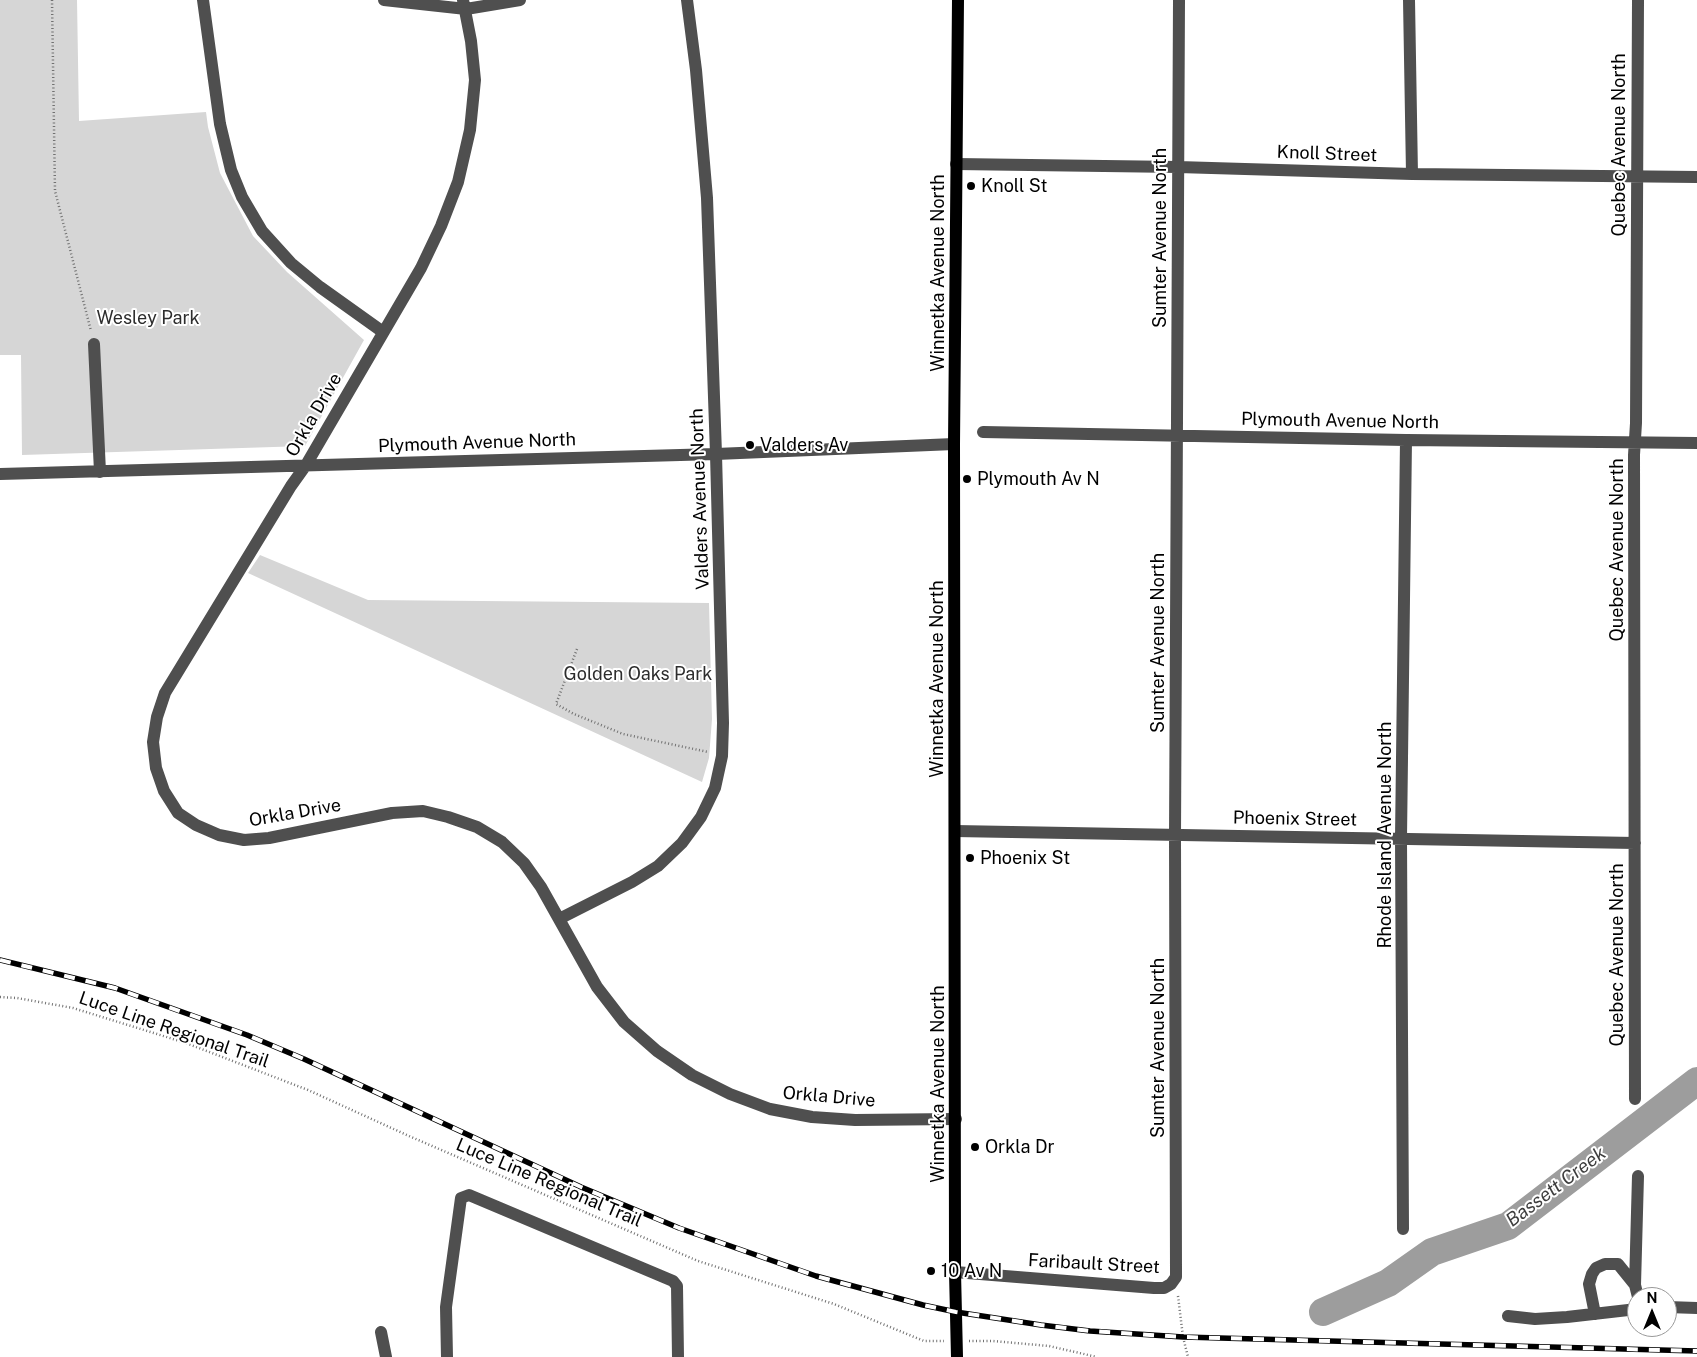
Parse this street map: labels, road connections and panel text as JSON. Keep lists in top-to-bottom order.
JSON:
{
  "streets": {
    "main road": ["Winnetka Avenue North"],
    "street": [
      "Quebec Avenue North",
      "Knoll Street",
      "Sumter Avenue North",
      "Orkla Drive",
      "Plymouth Avenue North",
      "Valders Avenue North",
      "Phoenix Street",
      "Rhode Island Avenue North",
      "Faribault Street"
    ],
    "path": ["Luce Line Regional Trail"]
  },
  "crossings": [
    ["Quebec Avenue North", "Knoll Street"],
    ["Quebec Avenue North", "Plymouth Avenue North"],
    ["Quebec Avenue North", "Phoenix Street"],
    ["Knoll Street", "Sumter Avenue North"],
    ["Knoll Street", "Winnetka Avenue North"],
    ["Sumter Avenue North", "Plymouth Avenue North"],
    ["Sumter Avenue North", "Phoenix Street"],
    ["Sumter Avenue North", "Faribault Street"],
    ["Winnetka Avenue North", "Orkla Drive"],
    ["Winnetka Avenue North", "Plymouth Avenue North"],
    ["Winnetka Avenue North", "Phoenix Street"],
    ["Winnetka Avenue North", "Luce Line Regional Trail"],
    ["Winnetka Avenue North", "Faribault Street"],
    ["Orkla Drive", "Plymouth Avenue North"],
    ["Orkla Drive", "Valders Avenue North"],
    ["Plymouth Avenue North", "Valders Avenue North"],
    ["Plymouth Avenue North", "Rhode Island Avenue North"],
    ["Phoenix Street", "Rhode Island Avenue North"]
  ],
  "water": ["Bassett Creek"],
  "parks": ["Wesley Park", "Golden Oaks Park"],
  "places": [
    "Knoll St",
    "Valders Av",
    "Plymouth Av N",
    "Phoenix St",
    "Orkla Dr",
    "10 Av N"
  ],
  "north": "top"
}
